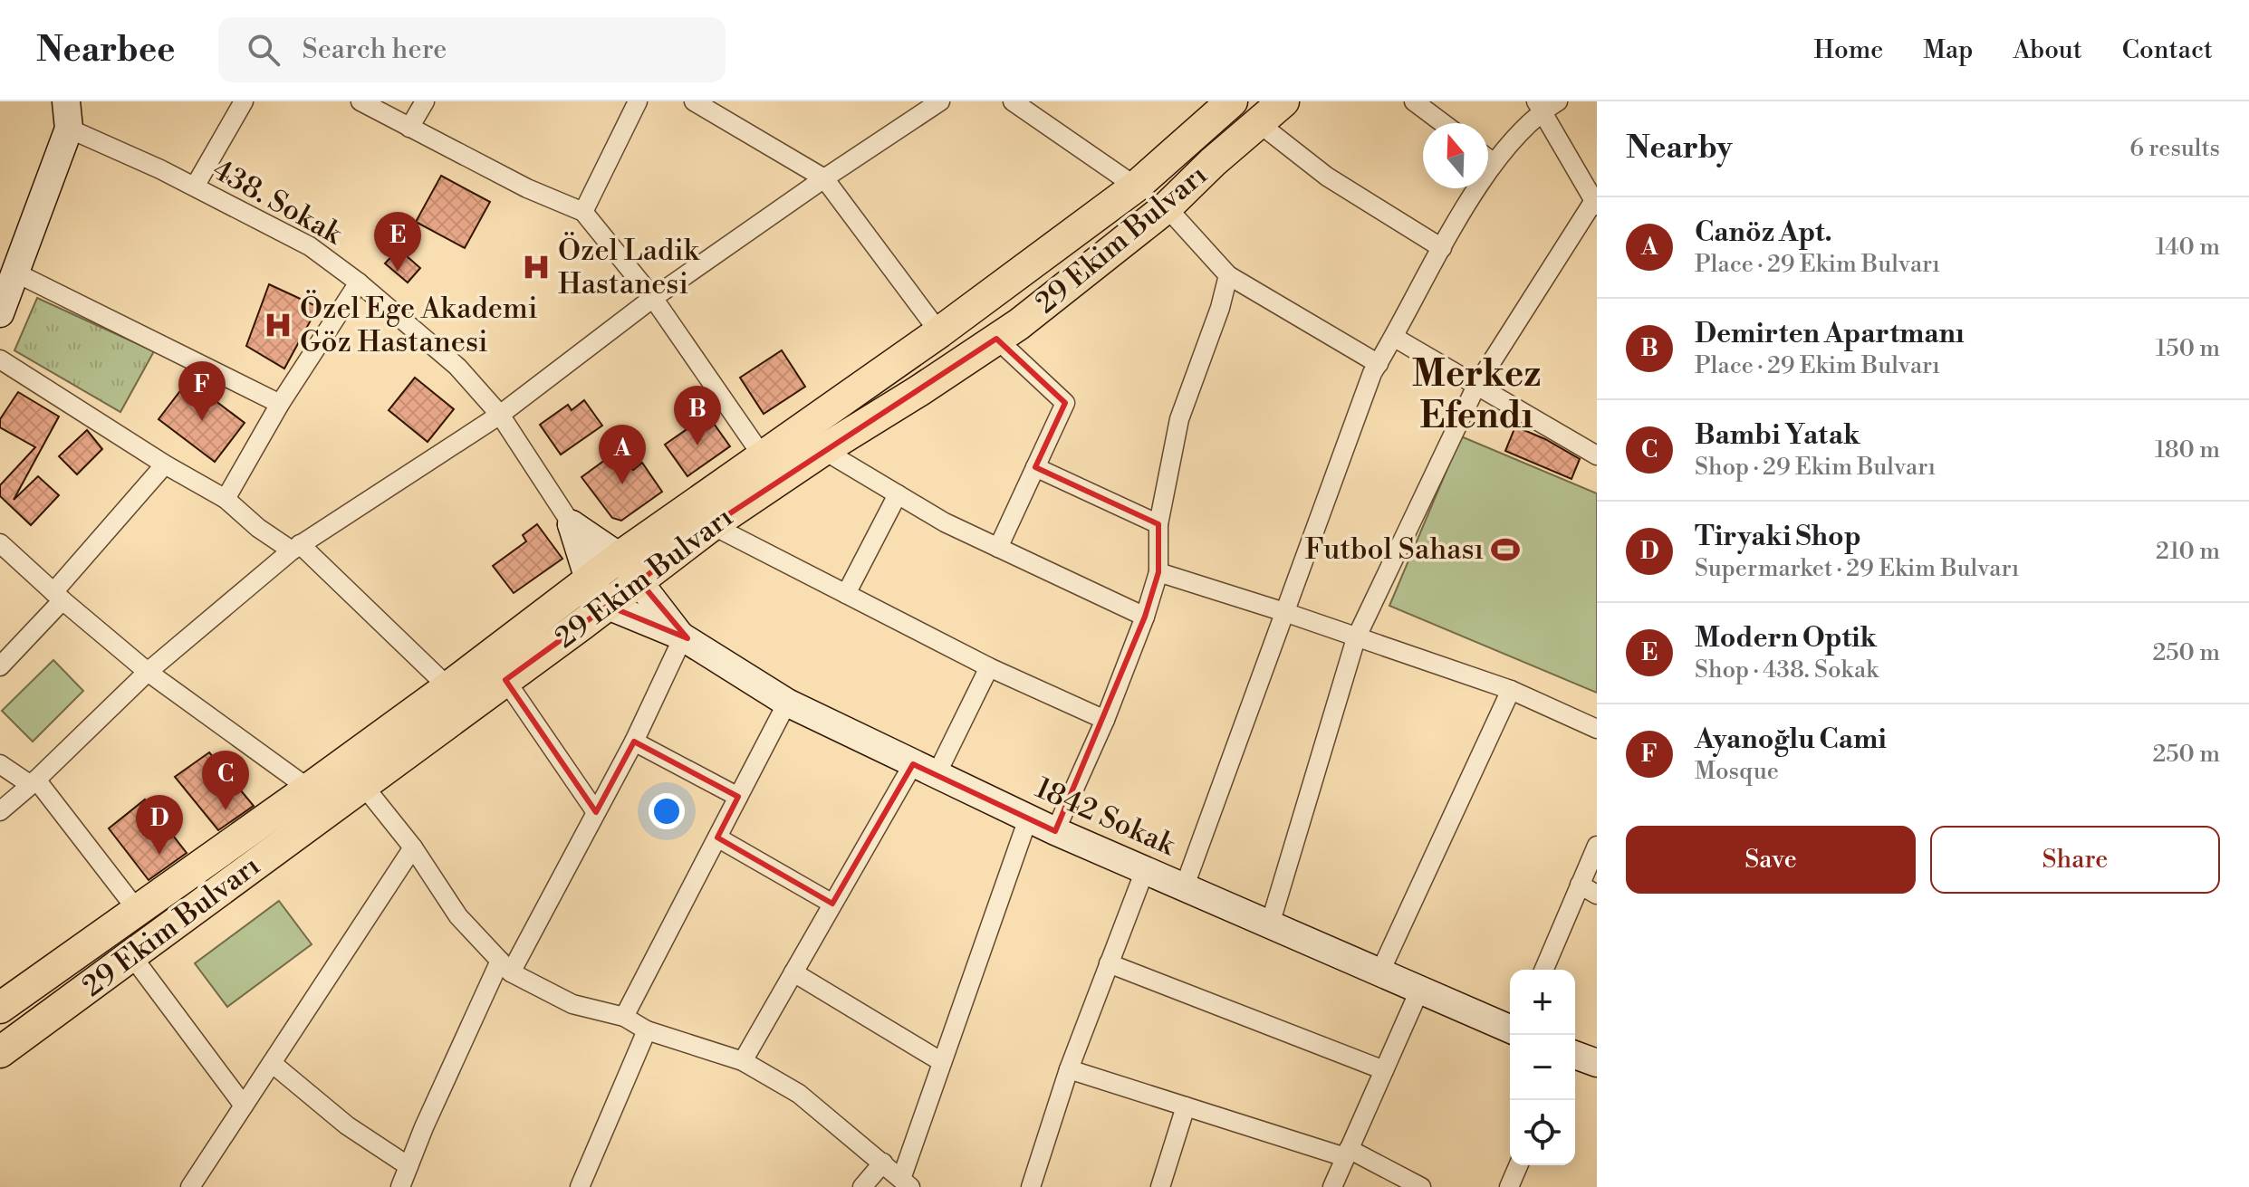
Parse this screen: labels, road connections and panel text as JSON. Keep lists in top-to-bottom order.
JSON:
{
  "streets": {
    "main road": ["29 Ekim Bulvarı"],
    "street": ["438. Sokak", "1842 Sokak"]
  },
  "districts": ["Merkez Efendı"],
  "places": {
    "hospital": ["Özel Ladik Hastanesi", "Özel Ege Akademi Göz Hastanesi"],
    "sports": ["Futbol Sahası"]
  },
  "north": "top",
  "page": {
    "header": "Nearbee",
    "search": "Search here",
    "nav": [
      "Home",
      "Map",
      "About",
      "Contact"
    ],
    "heading": ["Nearby", "6 results"],
    "list": [
      {
        "mark": "A",
        "name": "Canöz Apt.",
        "note": "Place · 29 Ekim Bulvarı",
        "value": "140 m"
      },
      {
        "mark": "B",
        "name": "Demirten Apartmanı",
        "note": "Place · 29 Ekim Bulvarı",
        "value": "150 m"
      },
      {
        "mark": "C",
        "name": "Bambi Yatak",
        "note": "Shop · 29 Ekim Bulvarı",
        "value": "180 m"
      },
      {
        "mark": "D",
        "name": "Tiryaki Shop",
        "note": "Supermarket · 29 Ekim Bulvarı",
        "value": "210 m"
      },
      {
        "mark": "E",
        "name": "Modern Optik",
        "note": "Shop · 438. Sokak",
        "value": "250 m"
      },
      {
        "mark": "F",
        "name": "Ayanoğlu Cami",
        "note": "Mosque",
        "value": "250 m"
      }
    ],
    "pins": [
      "E",
      "F",
      "B",
      "A",
      "C",
      "D"
    ],
    "buttons": ["Save", "Share"],
    "map_buttons": ["+", "−"]
  }
}
